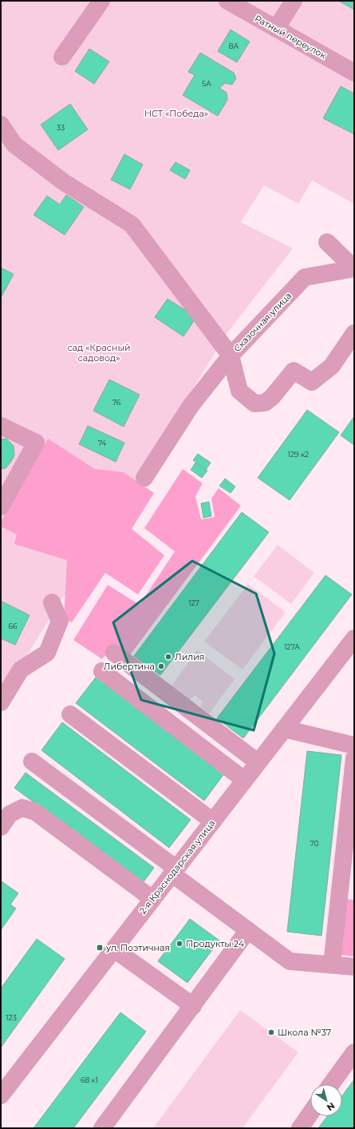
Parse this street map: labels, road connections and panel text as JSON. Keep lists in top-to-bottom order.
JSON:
{
  "streets": {
    "street": ["Ратный переулок", "Сказочная улица", "2-я Краснодарская улица"]
  },
  "parks": ["НСТ «Победа»", "сад «Красный садовод»"],
  "places": {
    "other": [
      "Лилия",
      "Либертина",
      "Продукты 24",
      "Школа №37"
    ],
    "transit": ["ул. Поэтичная"]
  },
  "house_numbers": [
    "8А",
    "5А",
    "33",
    "76",
    "74",
    "129 к2",
    "127",
    "66",
    "127А",
    "70",
    "123",
    "68 к1"
  ],
  "north": "bottom right"
}
